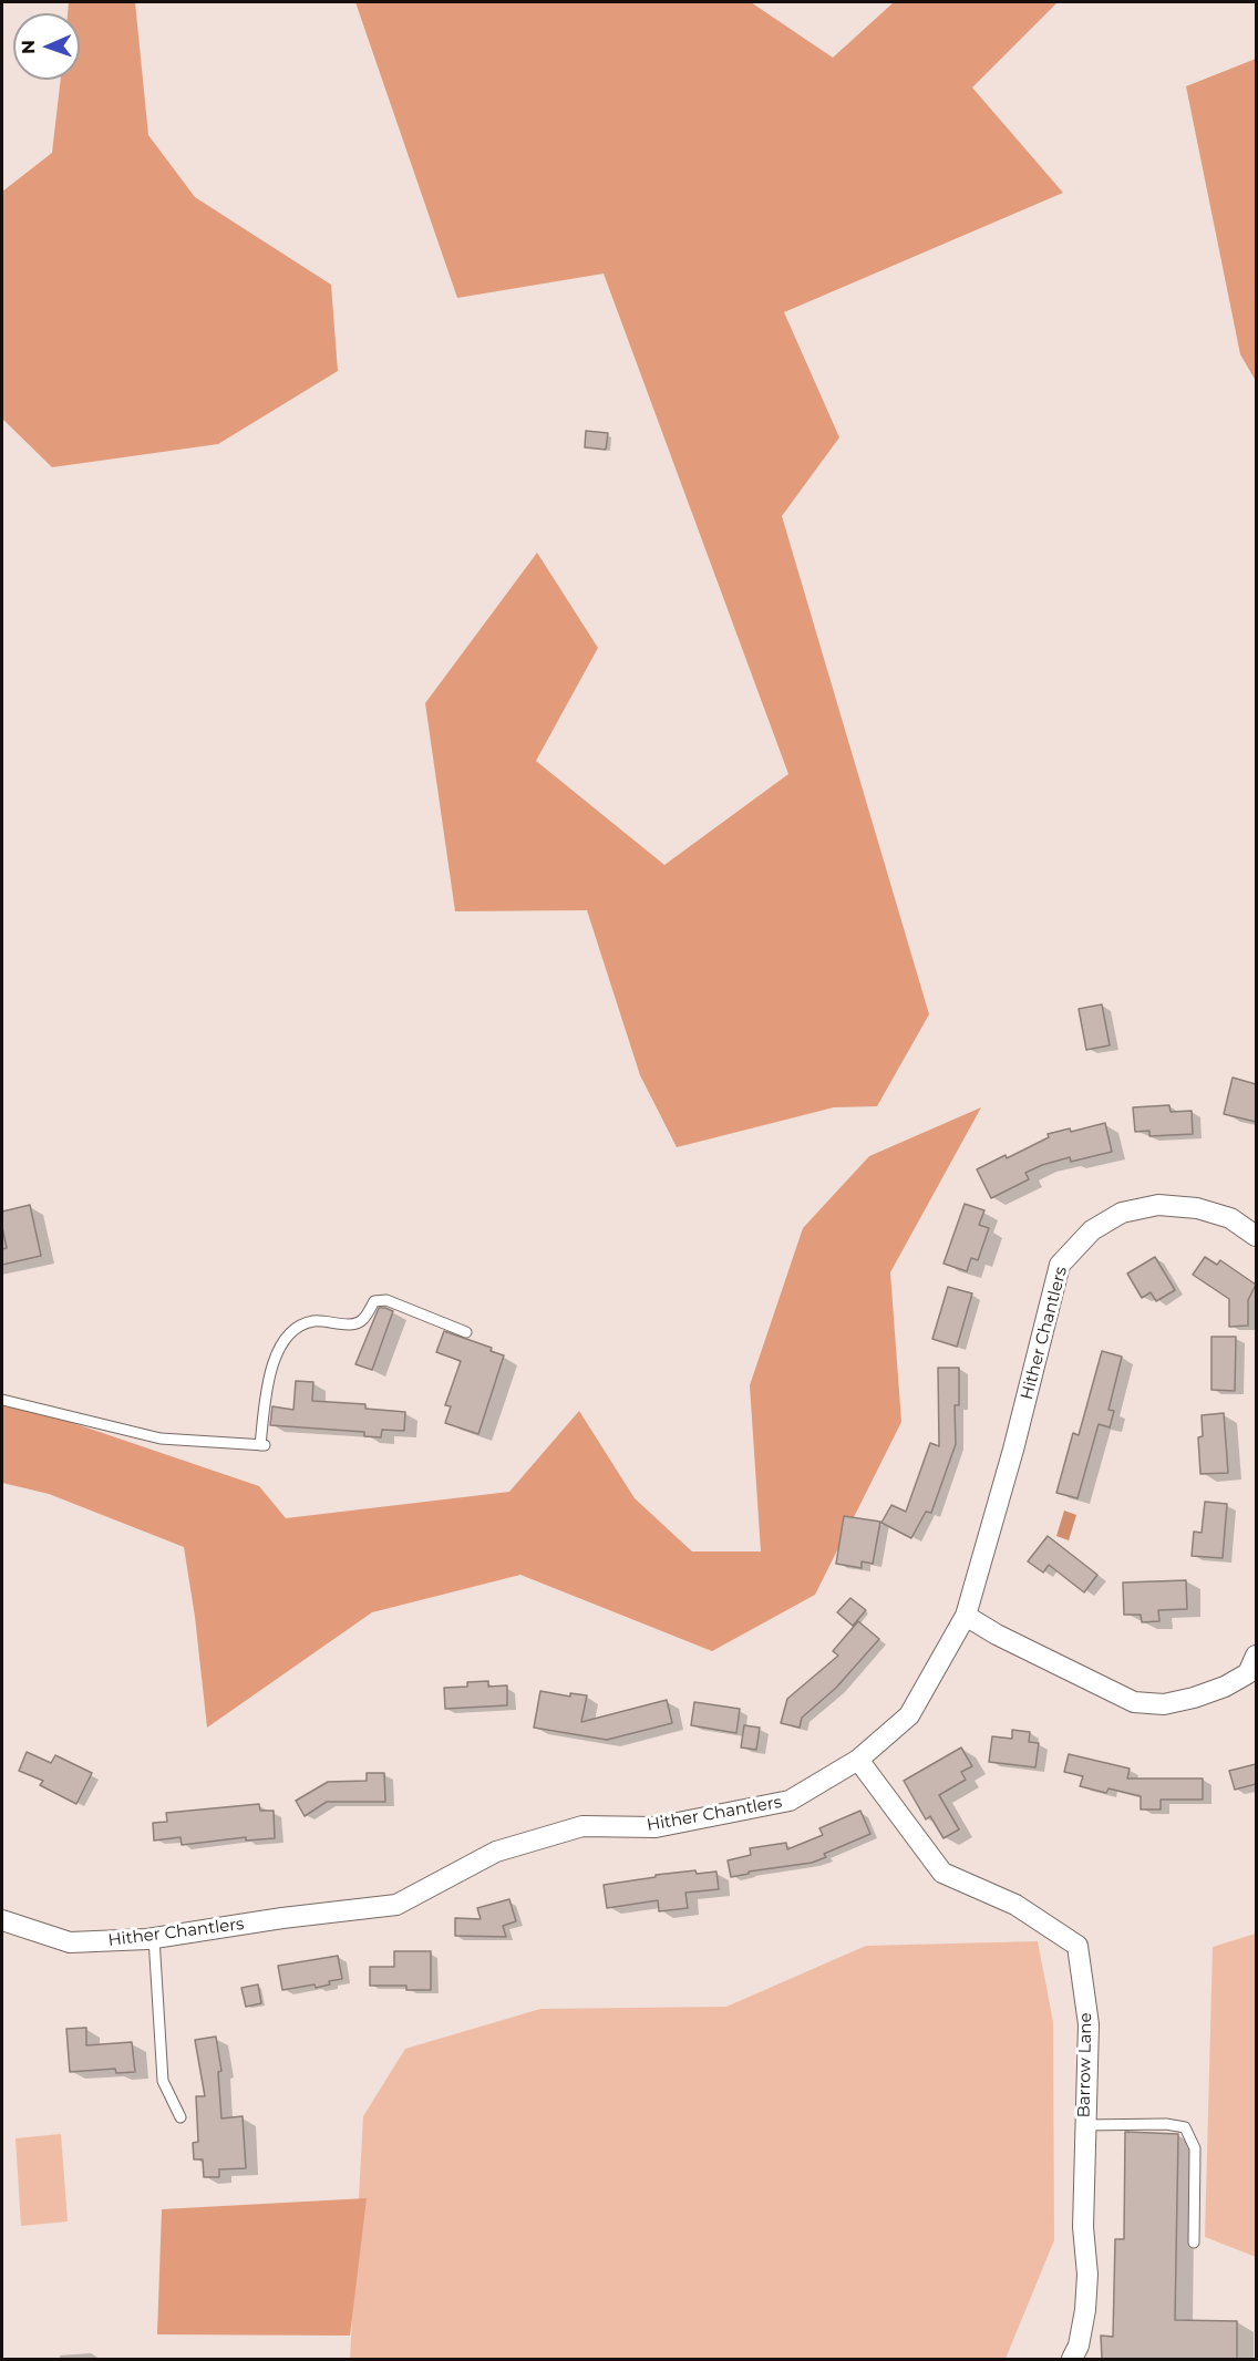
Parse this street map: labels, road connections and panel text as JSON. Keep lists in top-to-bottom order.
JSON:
{
  "streets": {
    "street": ["Hither Chantlers", "Barrow Lane"]
  },
  "crossings": [
    ["Hither Chantlers", "Barrow Lane"]
  ],
  "north": "left"
}
